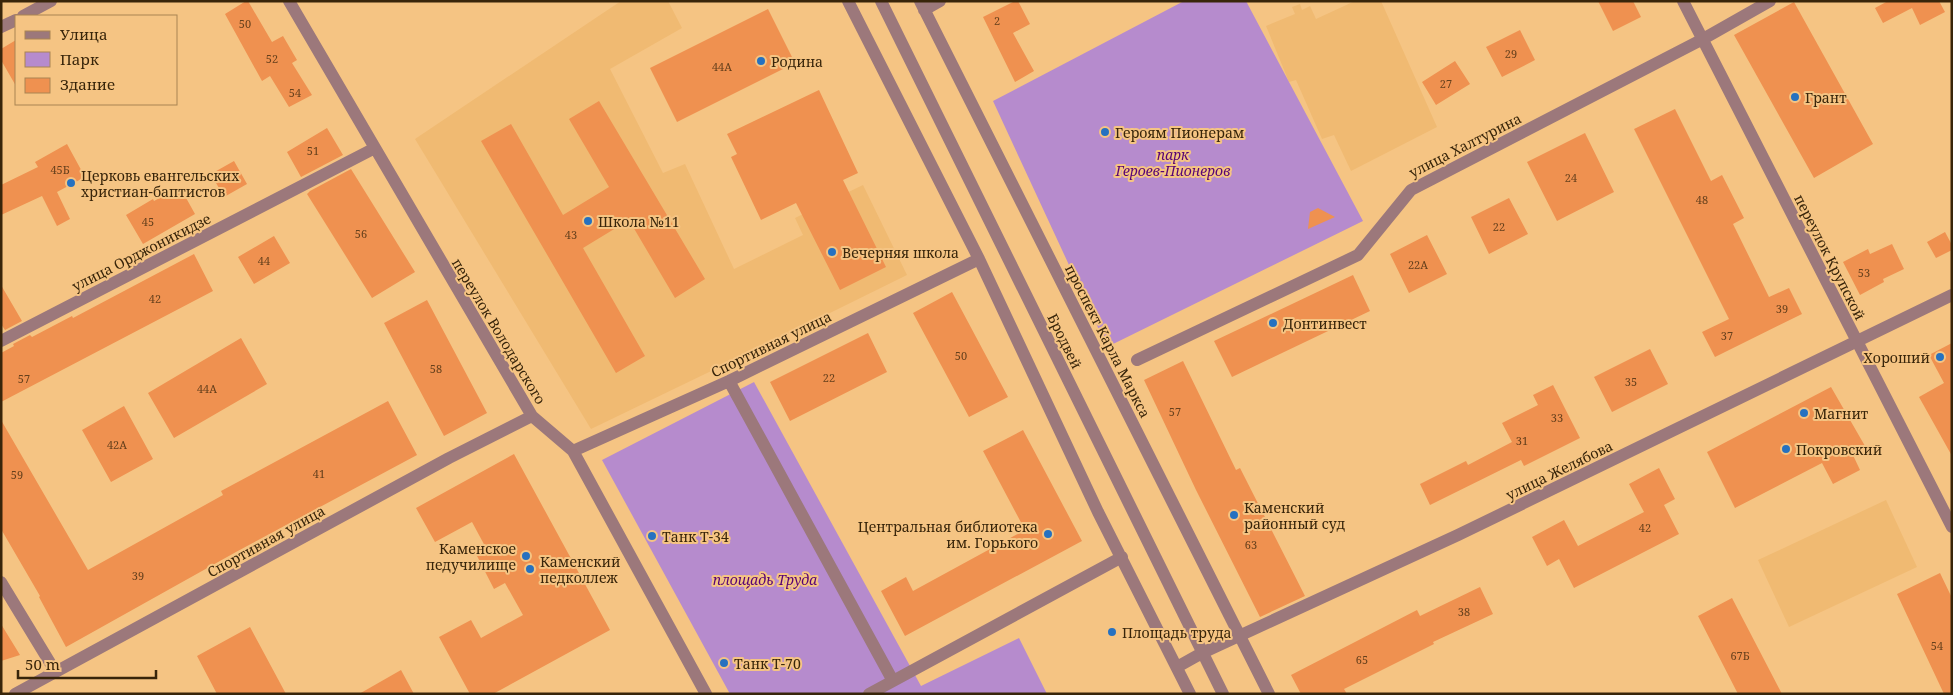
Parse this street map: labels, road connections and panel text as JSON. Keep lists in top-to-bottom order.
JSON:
{
  "streets": {
    "street": [
      "улица Халтурина",
      "улица Орджоникидзе",
      "переулок Крупской",
      "переулок Володарского",
      "Бродвей",
      "проспект Карла Маркса",
      "Спортивная улица",
      "улица Желябова"
    ]
  },
  "crossings": [
    ["улица Халтурина", "переулок Крупской"],
    ["улица Орджоникидзе", "переулок Володарского"],
    ["переулок Крупской", "улица Желябова"],
    ["переулок Володарского", "Спортивная улица"],
    ["Бродвей", "улица Желябова"],
    ["проспект Карла Маркса", "улица Желябова"]
  ],
  "parks": ["парк Героев-Пионеров", "площадь Труда"],
  "places": [
    "Родина",
    "Грант",
    "Героям Пионерам",
    "Церковь евангельских христиан-баптистов",
    "Школа №11",
    "Вечерняя школа",
    "Донтинвест",
    "Хороший",
    "Магнит",
    "Покровский",
    "Каменский районный суд",
    "Центральная библиотека им. Горького",
    "Танк Т-34",
    "Каменское педучилище",
    "Каменский педколлеж",
    "Площадь труда",
    "Танк Т-70"
  ],
  "house_numbers": [
    "2",
    "50",
    "29",
    "52",
    "44А",
    "27",
    "54",
    "51",
    "45Б",
    "24",
    "48",
    "45",
    "22",
    "56",
    "43",
    "44",
    "22А",
    "53",
    "42",
    "39",
    "37",
    "50",
    "58",
    "22",
    "57",
    "35",
    "44А",
    "57",
    "33",
    "31",
    "42А",
    "41",
    "59",
    "42",
    "63",
    "39",
    "38",
    "54",
    "67Б",
    "65"
  ],
  "legend": ["Улица", "Парк", "Здание"],
  "scale_bar": "50 m"
}
